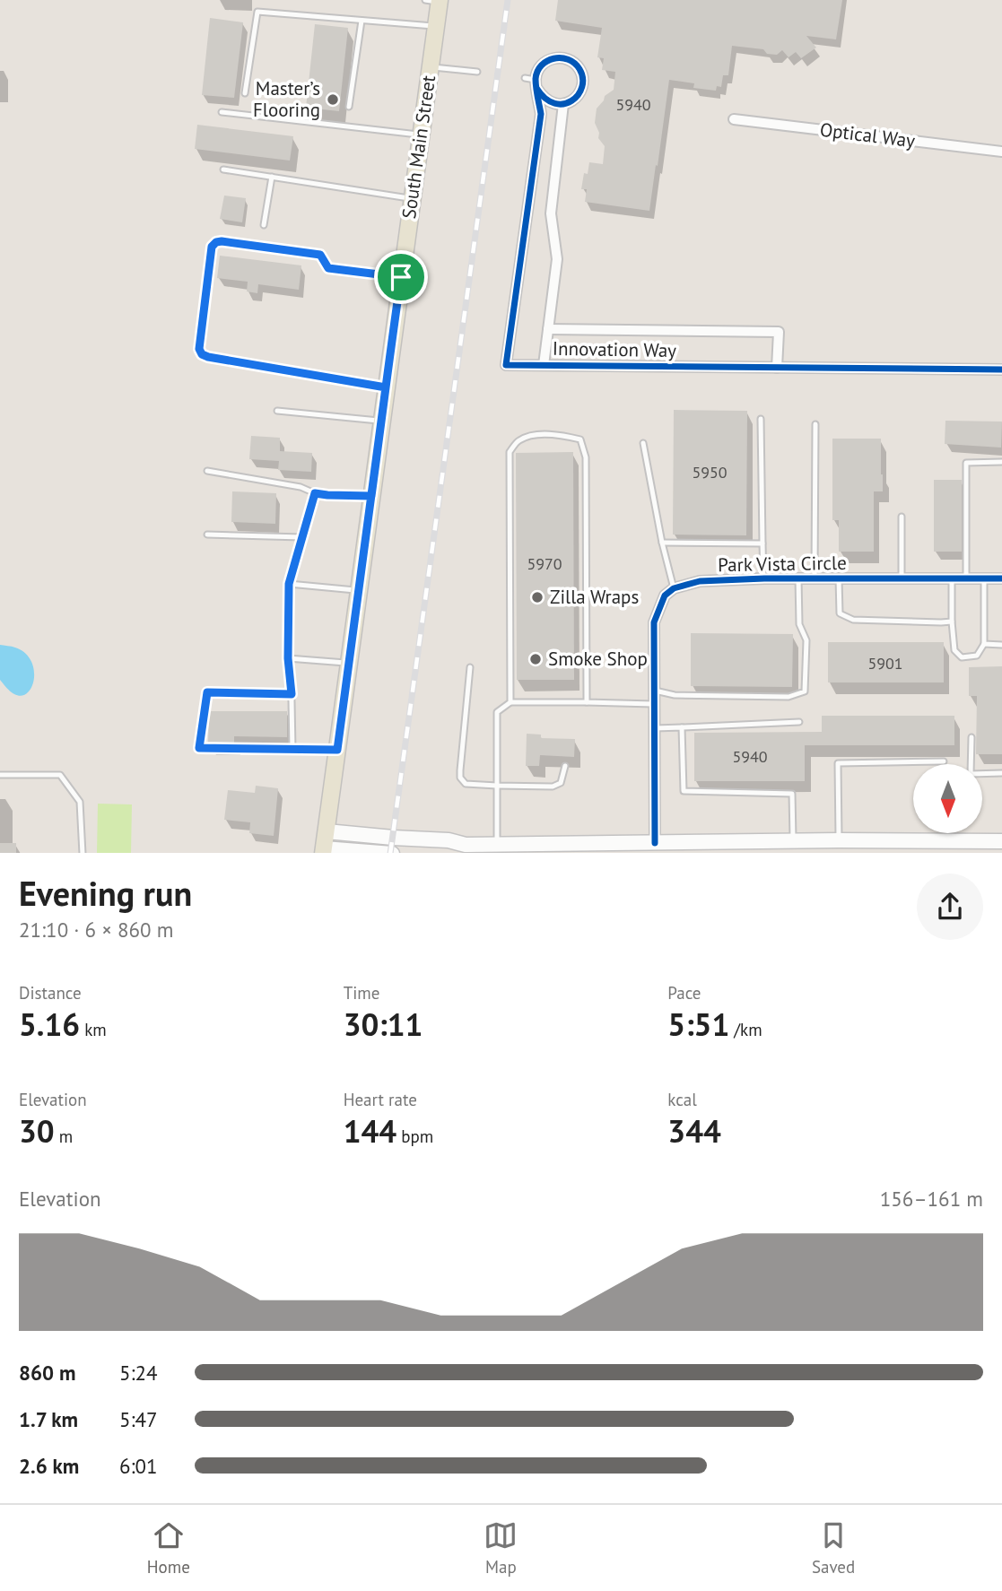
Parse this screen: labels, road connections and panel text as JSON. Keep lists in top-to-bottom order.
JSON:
{
  "streets": {
    "main road": ["South Main Street"],
    "street": ["Optical Way", "Innovation Way", "Park Vista Circle"]
  },
  "places": ["Master’s Flooring", "Zilla Wraps", "Smoke Shop"],
  "house_numbers": [
    "5940",
    "5950",
    "5970",
    "5901",
    "5940"
  ],
  "north": "bottom",
  "page": {
    "heading": ["Evening run", "21:10 · 6 × 860 m"],
    "stats": [
      ["Distance", "5.16 km"],
      ["Time", "30:11"],
      ["Pace", "5:51 /km"],
      ["Elevation", "30 m"],
      ["Heart rate", "144 bpm"],
      ["kcal", "344"]
    ],
    "chart": ["Elevation", "156–161 m"],
    "list": [
      {
        "name": "860 m",
        "note": "5:24"
      },
      {
        "name": "1.7 km",
        "note": "5:47"
      },
      {
        "name": "2.6 km",
        "note": "6:01"
      }
    ],
    "tabs": ["Home", "Map", "Saved"]
  }
}
